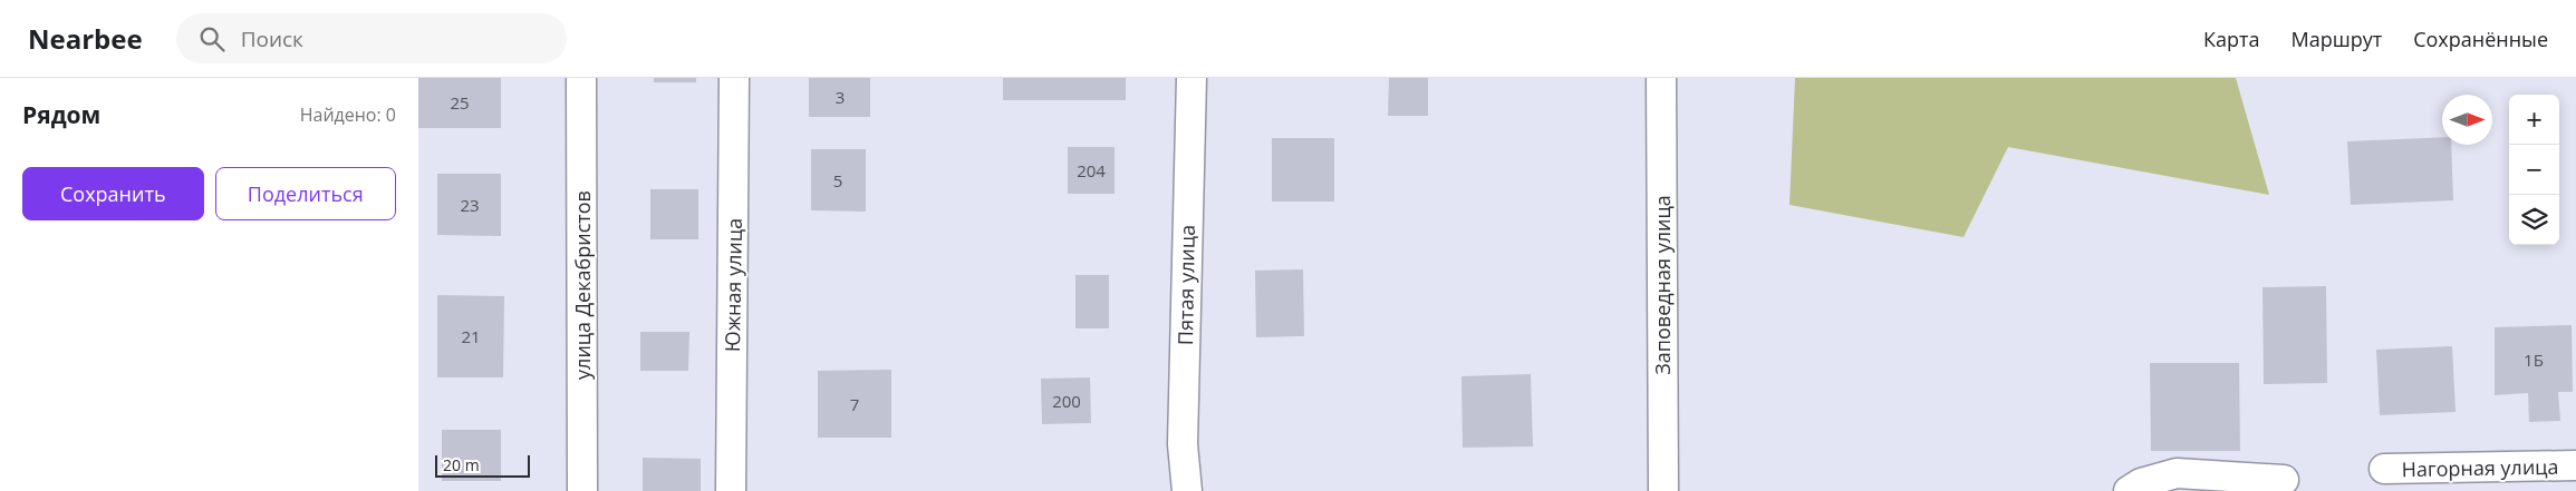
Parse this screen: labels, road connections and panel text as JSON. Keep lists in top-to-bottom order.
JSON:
{
  "streets": {
    "street": [
      "улица Декабристов",
      "Южная улица",
      "Пятая улица",
      "Заповедная улица",
      "Нагорная улица"
    ]
  },
  "house_numbers": [
    "3",
    "25",
    "204",
    "5",
    "23",
    "21",
    "1Б",
    "200",
    "7"
  ],
  "scale_bar": "20 m",
  "north": "right",
  "page": {
    "header": "Nearbee",
    "search": "Поиск",
    "nav": ["Карта", "Маршрут", "Сохранённые"],
    "heading": ["Рядом", "Найдено: 0"],
    "map_buttons": ["+", "−"],
    "buttons": ["Сохранить", "Поделиться"],
    "scale": "20 m"
  }
}
